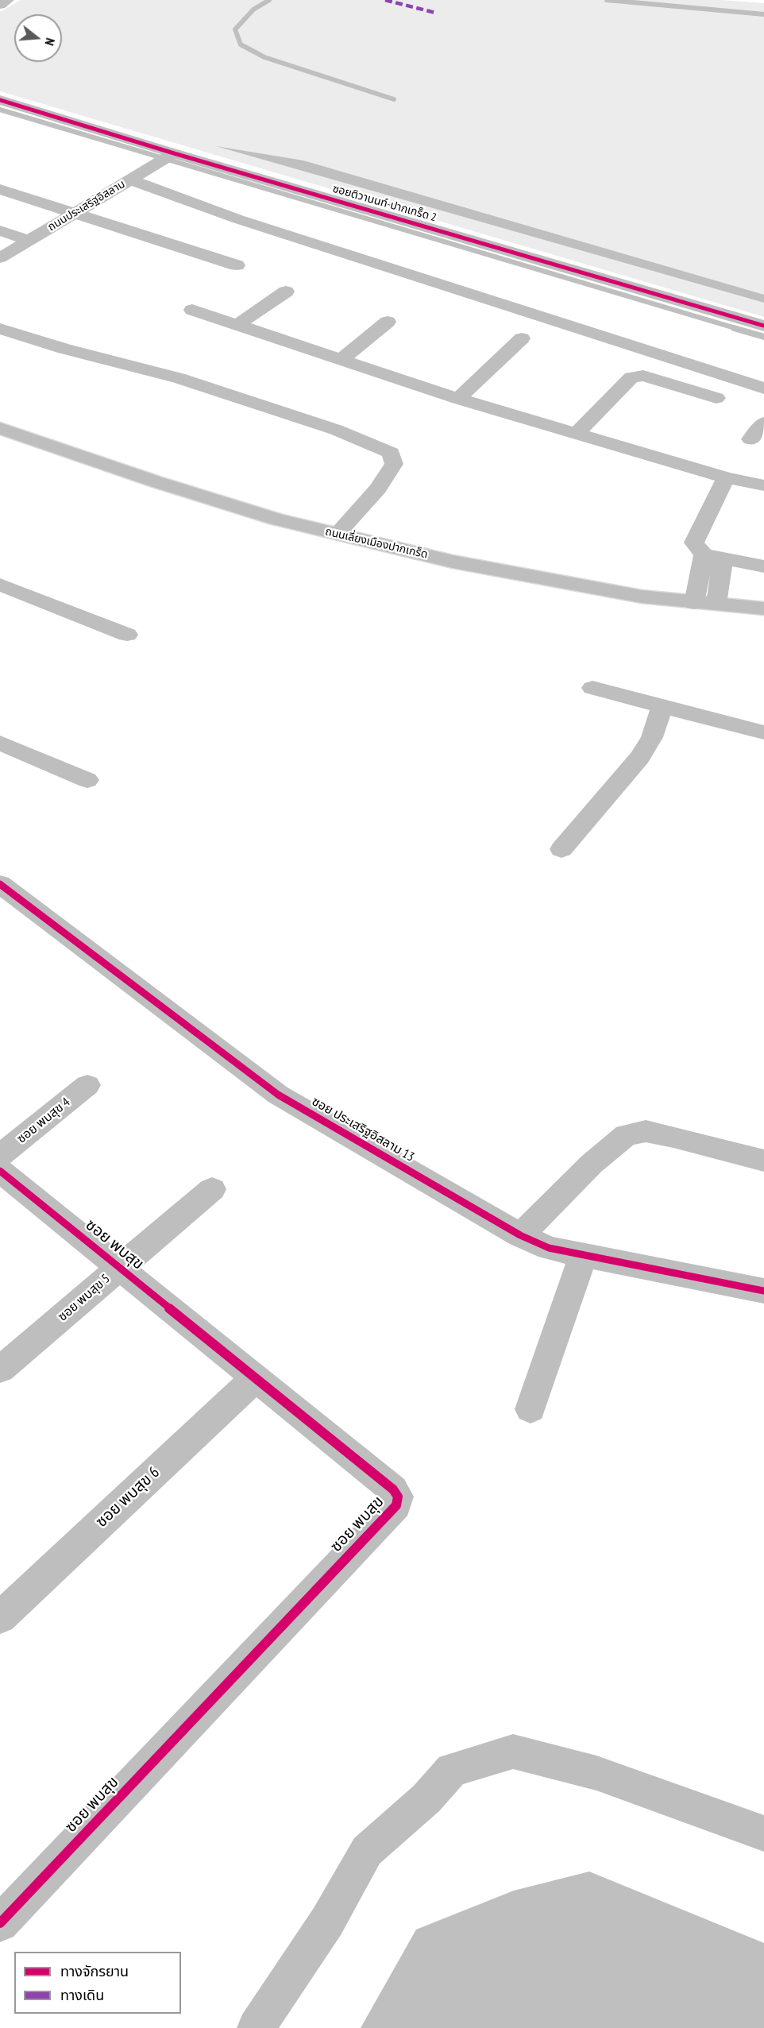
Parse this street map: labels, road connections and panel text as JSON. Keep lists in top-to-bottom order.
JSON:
{
  "streets": {
    "street": [
      "ซอยติวานนท์-ปากเกร็ด 2",
      "ถนนประเสริฐอิสลาม",
      "ถนนเลี่ยงเมืองปากเกร็ด",
      "ซอย พบสุข 4",
      "ซอย ประเสริฐอิสลาม 13",
      "ซอย พบสุข",
      "ซอย พบสุข 5",
      "ซอย พบสุข 6"
    ]
  },
  "crossings": [
    ["ซอยติวานนท์-ปากเกร็ด 2", "ถนนประเสริฐอิสลาม"],
    ["ซอย พบสุข", "ซอย พบสุข 5"],
    ["ซอย พบสุข", "ซอย พบสุข 6"]
  ],
  "legend": ["ทางจักรยาน", "ทางเดิน"],
  "north": "right"
}
